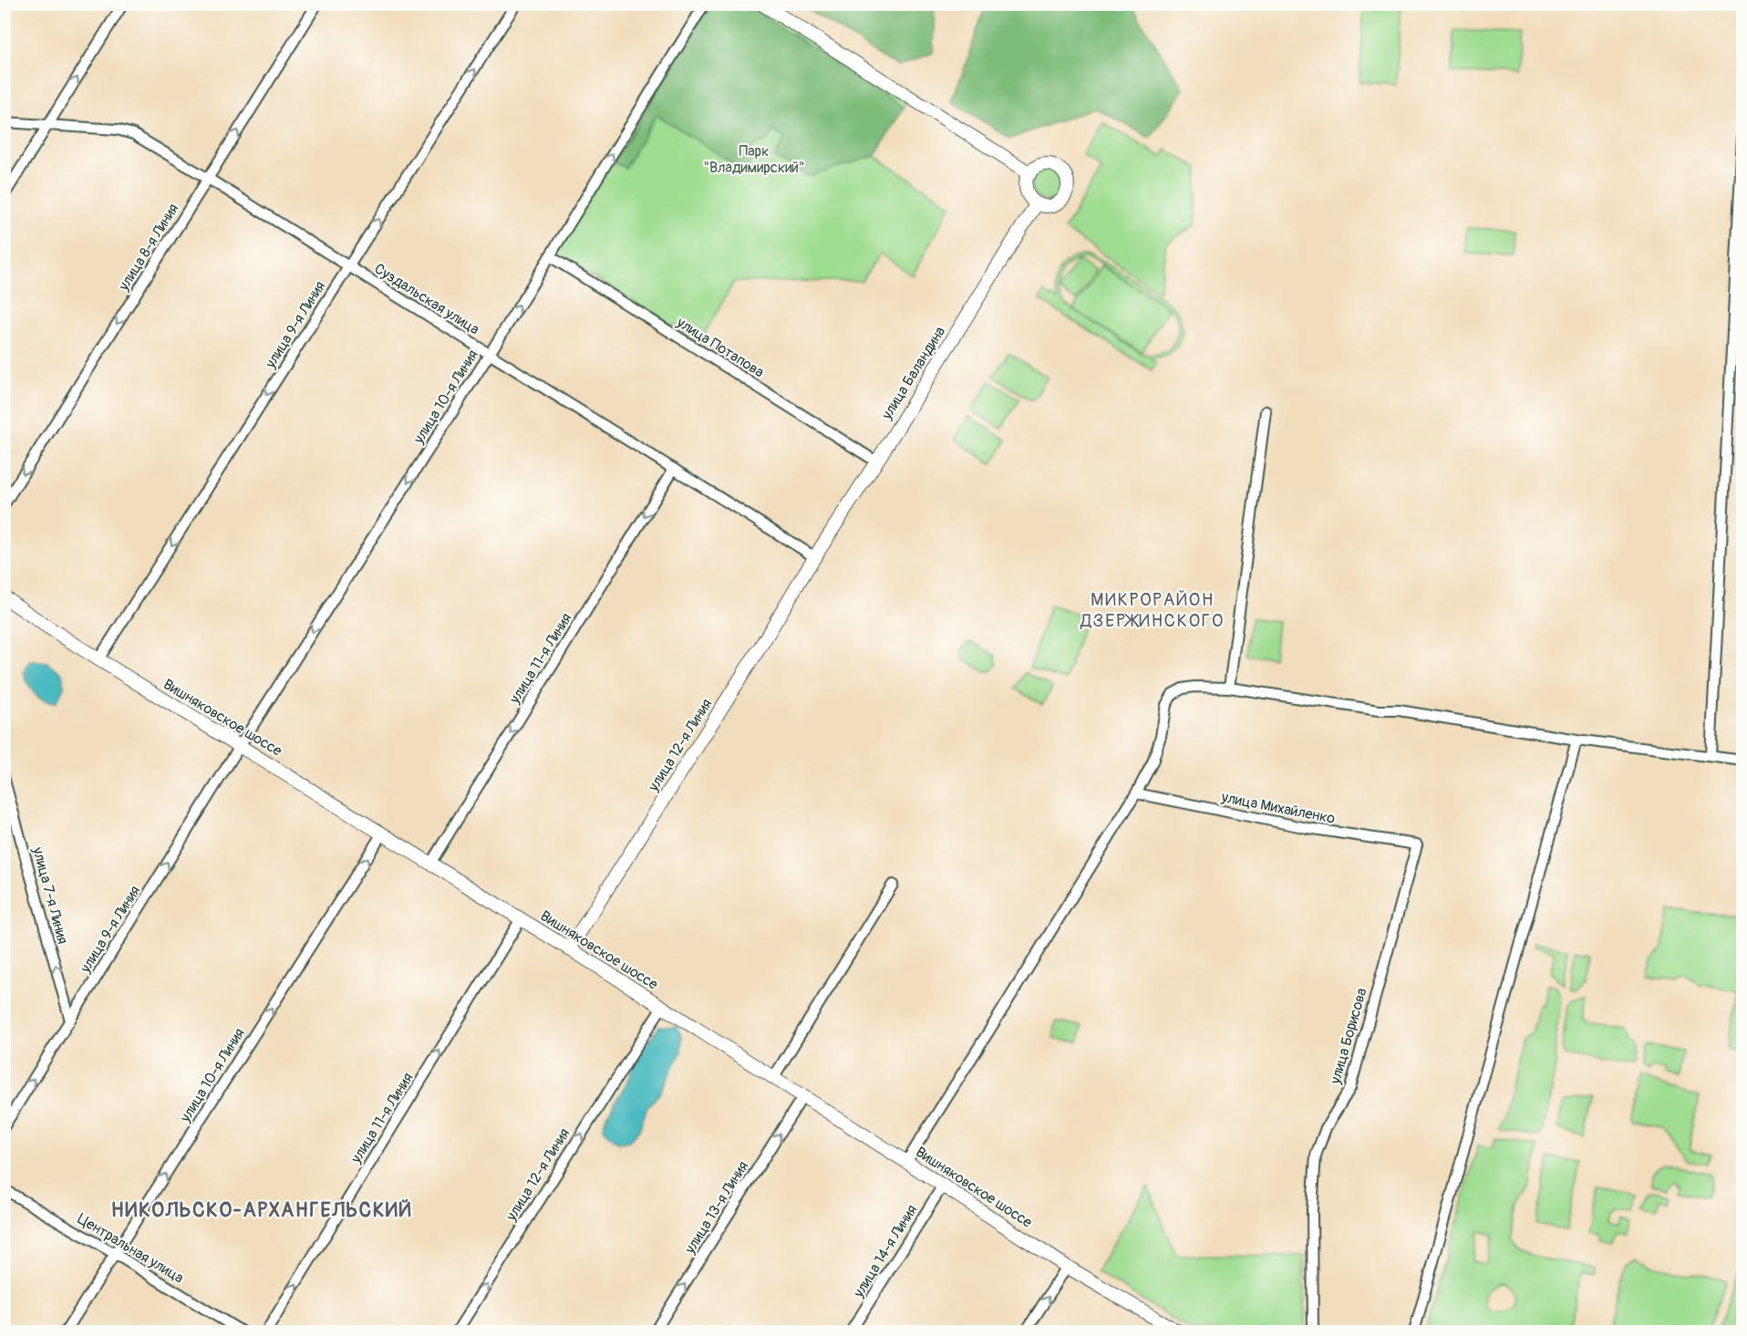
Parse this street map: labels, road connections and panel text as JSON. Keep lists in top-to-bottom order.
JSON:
{
  "streets": {
    "street": [
      "улица 8-я Линия",
      "Суздальская улица",
      "улица 9-я Линия",
      "улица Потапова",
      "улица Баландина",
      "улица 10-я Линия",
      "улица 11-я Линия",
      "Вишняковское шоссе",
      "улица 12-я Линия",
      "улица Михайленко",
      "улица 7-я Линия",
      "улица Борисова",
      "улица 13-я Линия",
      "Центральная улица",
      "улица 14-я Линия"
    ]
  },
  "crossings": [
    ["улица 8-я Линия", "Суздальская улица"],
    ["Суздальская улица", "улица 9-я Линия"],
    ["Суздальская улица", "улица Баландина"],
    ["Суздальская улица", "улица 10-я Линия"],
    ["Суздальская улица", "улица 11-я Линия"],
    ["Суздальская улица", "улица 12-я Линия"],
    ["улица 9-я Линия", "улица 10-я Линия"],
    ["улица 9-я Линия", "Вишняковское шоссе"],
    ["улица 9-я Линия", "улица 7-я Линия"],
    ["улица Потапова", "улица Баландина"],
    ["улица Потапова", "улица 10-я Линия"],
    ["улица Баландина", "улица 12-я Линия"],
    ["улица 10-я Линия", "Вишняковское шоссе"],
    ["улица 10-я Линия", "Центральная улица"],
    ["улица 11-я Линия", "Вишняковское шоссе"],
    ["Вишняковское шоссе", "улица 12-я Линия"],
    ["Вишняковское шоссе", "улица 13-я Линия"],
    ["Вишняковское шоссе", "улица 14-я Линия"],
    ["улица Михайленко", "улица Борисова"]
  ],
  "one_way": ["улица 12-я Линия", "улица 7-я Линия", "улица 13-я Линия"],
  "districts": ["МИКРОРАЙОН ДЗЕРЖИНСКОГО", "НИКОЛЬСКО-АРХАНГЕЛЬСКИЙ"],
  "parks": ["Парк \"Владимирский\""]
}
